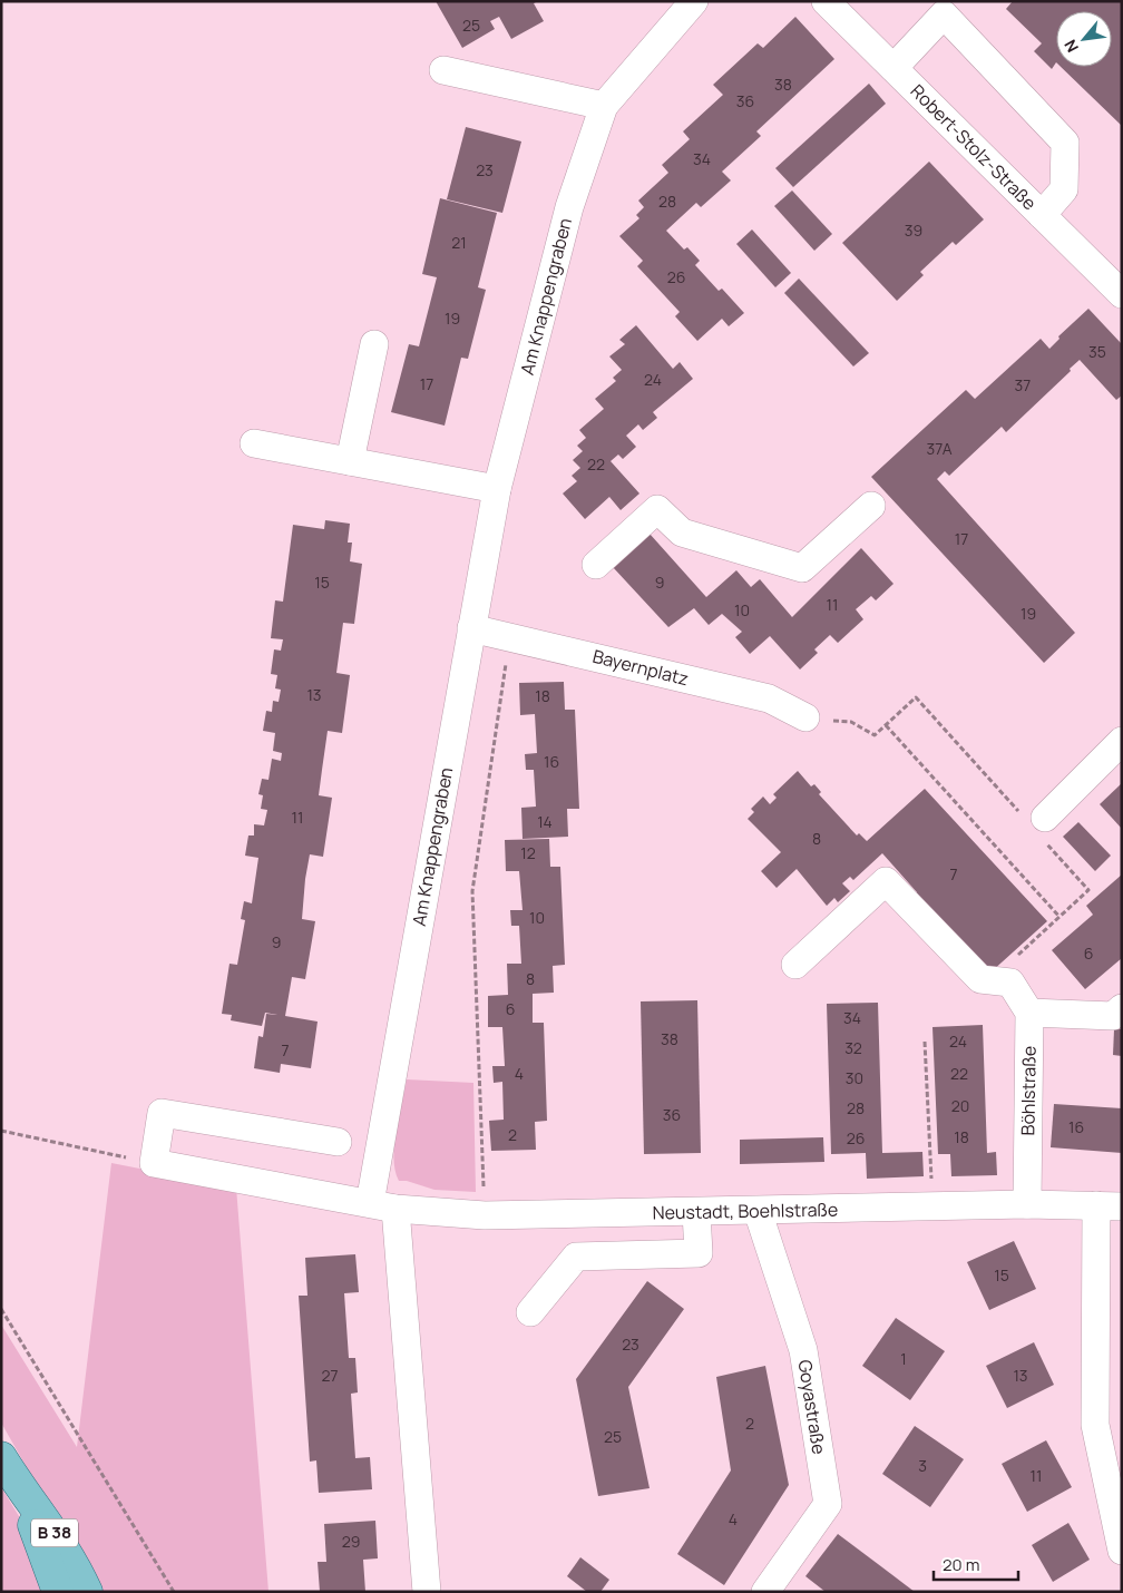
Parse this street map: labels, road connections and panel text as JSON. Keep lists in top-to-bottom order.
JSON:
{
  "streets": {
    "main road": ["B 38"],
    "street": [
      "Robert-Stolz-Straße",
      "Am Knappengraben",
      "Bayernplatz",
      "Böhlstraße",
      "Neustadt, Boehlstraße",
      "Goyastraße"
    ]
  },
  "crossings": [
    ["Am Knappengraben", "Bayernplatz"],
    ["Am Knappengraben", "Neustadt, Boehlstraße"],
    ["Böhlstraße", "Neustadt, Boehlstraße"],
    ["Neustadt, Boehlstraße", "Goyastraße"]
  ],
  "house_numbers": [
    "25",
    "38",
    "36",
    "34",
    "23",
    "28",
    "39",
    "21",
    "26",
    "19",
    "35",
    "24",
    "17",
    "37",
    "37A",
    "22",
    "17",
    "15",
    "9",
    "11",
    "10",
    "19",
    "13",
    "18",
    "16",
    "11",
    "14",
    "8",
    "12",
    "7",
    "10",
    "9",
    "6",
    "8",
    "6",
    "34",
    "38",
    "24",
    "32",
    "7",
    "4",
    "22",
    "30",
    "20",
    "28",
    "36",
    "16",
    "2",
    "18",
    "26",
    "15",
    "23",
    "1",
    "27",
    "13",
    "2",
    "25",
    "3",
    "11",
    "4",
    "29"
  ],
  "scale_bar": "20 m",
  "north": "bottom left"
}
